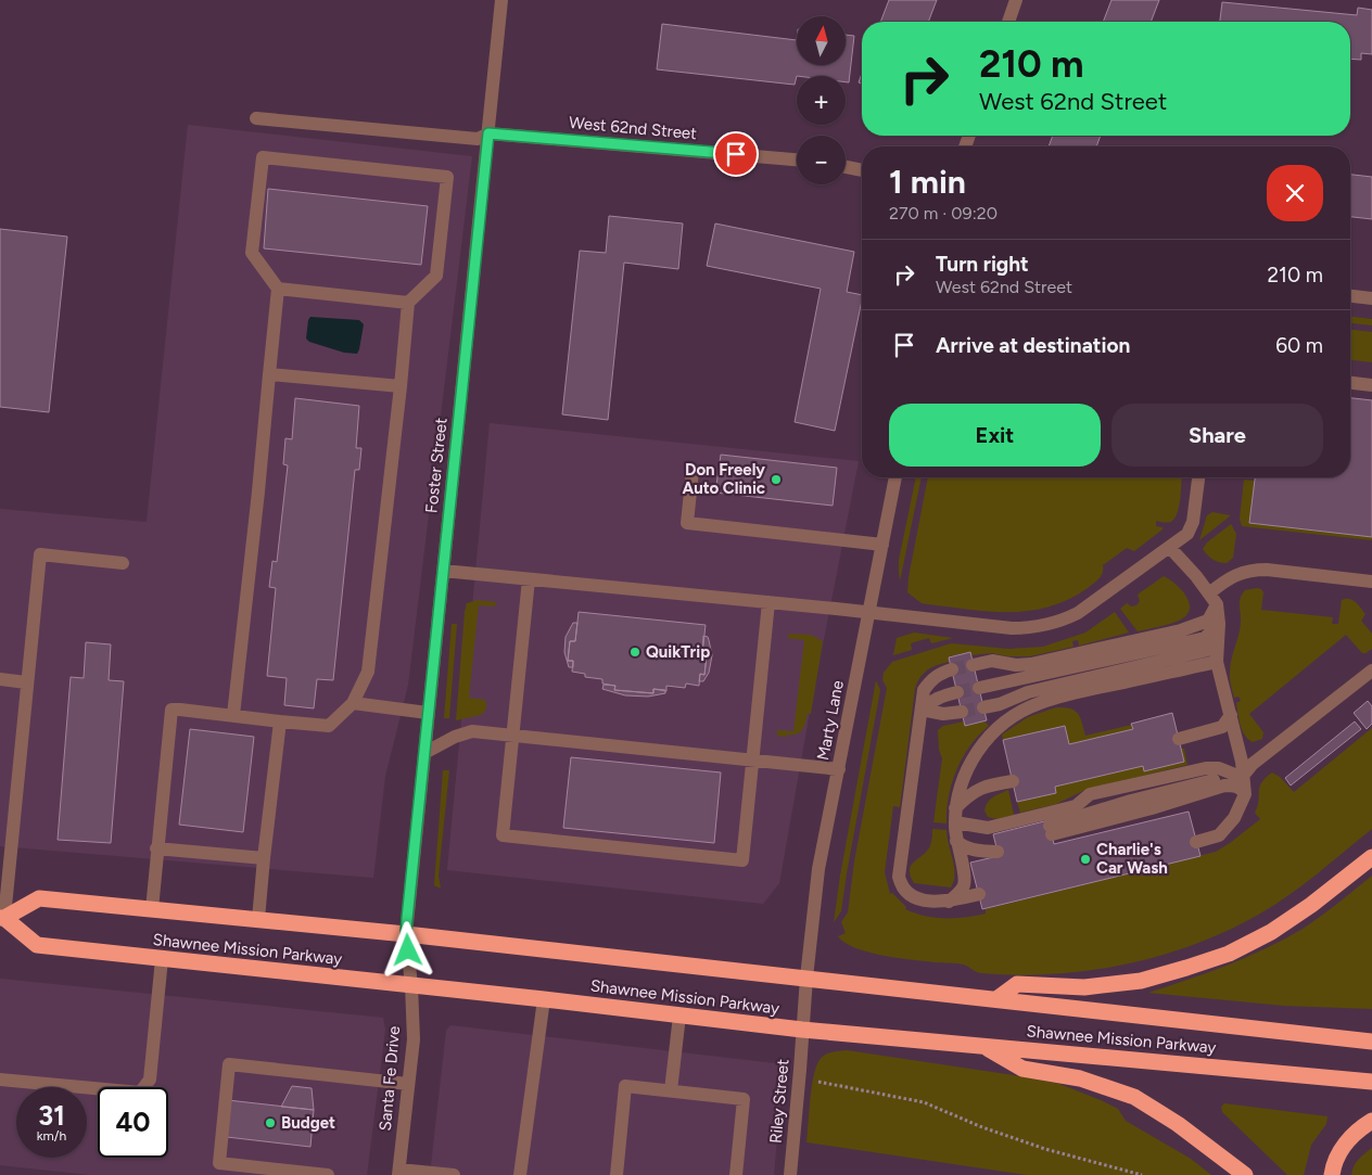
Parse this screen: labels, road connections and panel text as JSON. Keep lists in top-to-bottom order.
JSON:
{
  "streets": {
    "highway": ["Shawnee Mission Parkway"],
    "street": [
      "West 62nd Street",
      "Foster Street",
      "Marty Lane",
      "Santa Fe Drive",
      "Riley Street"
    ]
  },
  "crossings": [
    ["West 62nd Street", "Foster Street"],
    ["Foster Street", "Shawnee Mission Parkway"],
    ["Foster Street", "Santa Fe Drive"],
    ["Marty Lane", "Shawnee Mission Parkway"],
    ["Marty Lane", "Riley Street"],
    ["Shawnee Mission Parkway", "Santa Fe Drive"],
    ["Shawnee Mission Parkway", "Riley Street"]
  ],
  "places": [
    "Don Freely Auto Clinic",
    "QuikTrip",
    "Charlie's Car Wash",
    "Budget"
  ],
  "north": "top",
  "page": {
    "map_buttons": ["+", "−"],
    "turn": ["210 m", "West 62nd Street"],
    "heading": ["1 min", "270 m · 09:20"],
    "list": [
      {
        "name": "Turn right",
        "note": "West 62nd Street",
        "value": "210 m"
      },
      {
        "name": "Arrive at destination",
        "value": "60 m"
      }
    ],
    "buttons": ["Exit", "Share"],
    "speed": "31 km/h",
    "limit": "40"
  }
}
